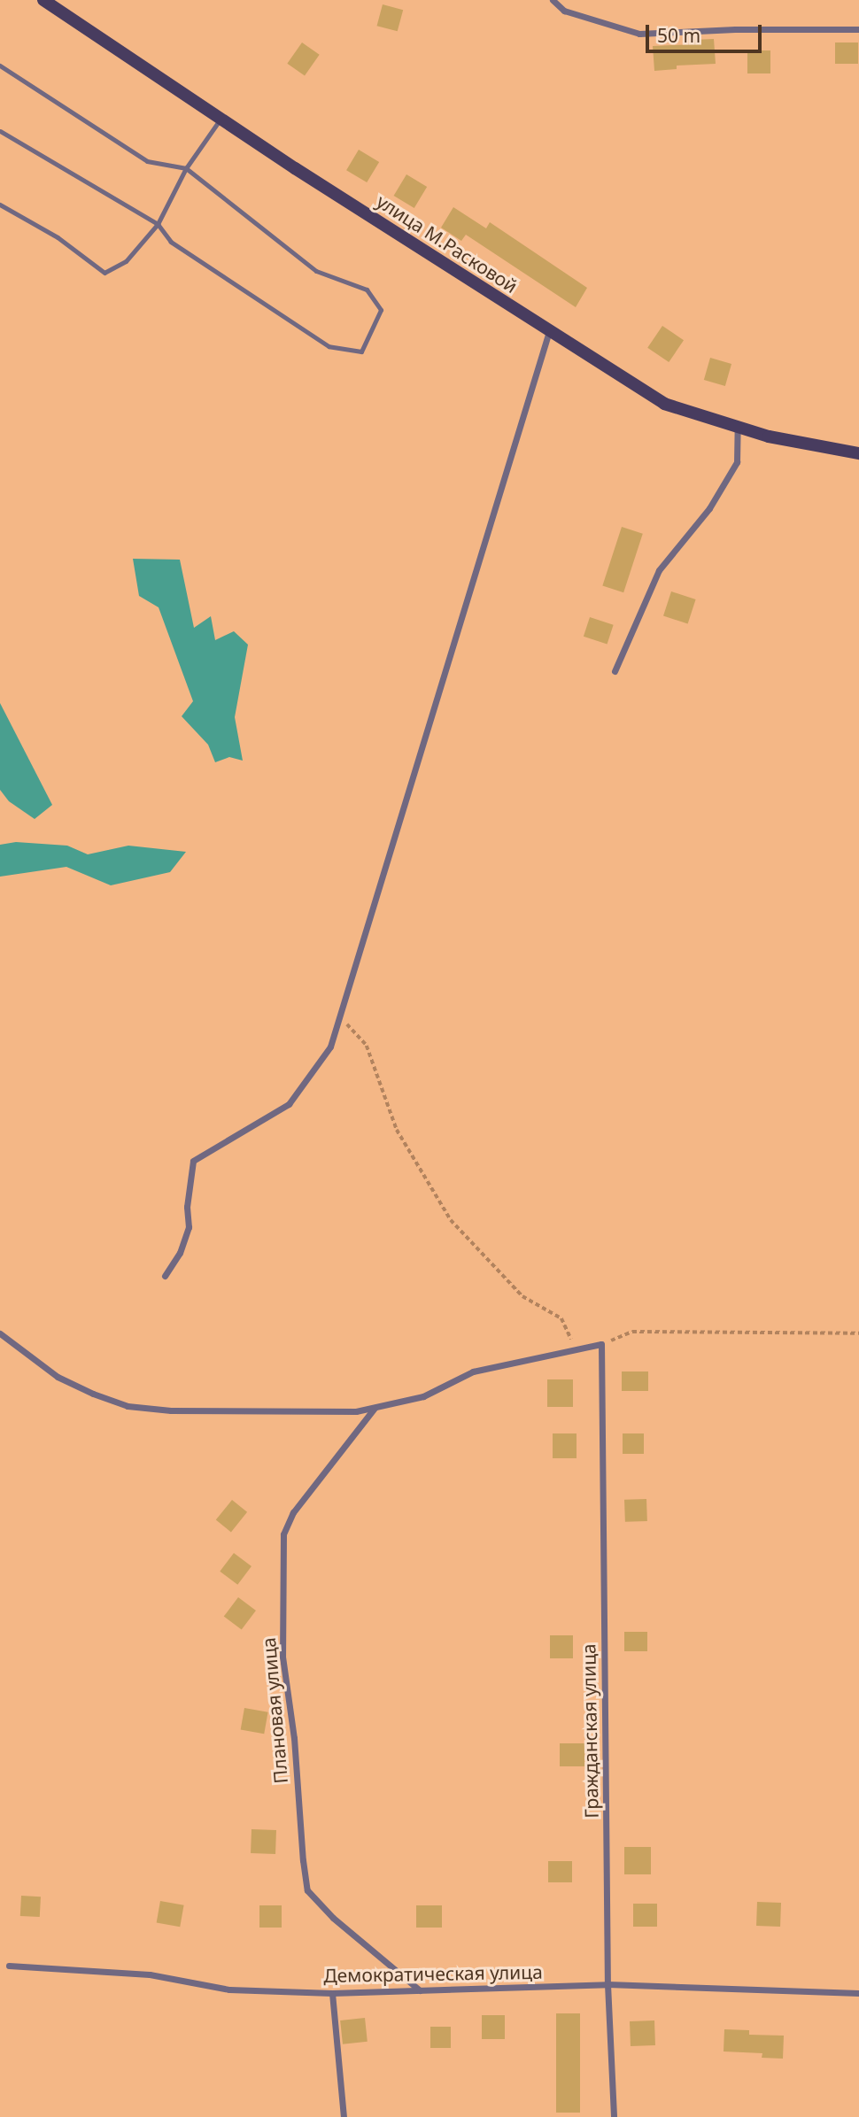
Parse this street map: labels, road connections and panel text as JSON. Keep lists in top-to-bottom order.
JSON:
{
  "streets": {
    "street": [
      "улица М.Расковой",
      "Плановая улица",
      "Гражданская улица",
      "Демократическая улица"
    ]
  },
  "crossings": [
    ["Плановая улица", "Демократическая улица"],
    ["Гражданская улица", "Демократическая улица"]
  ],
  "scale_bar": "50 m"
}
